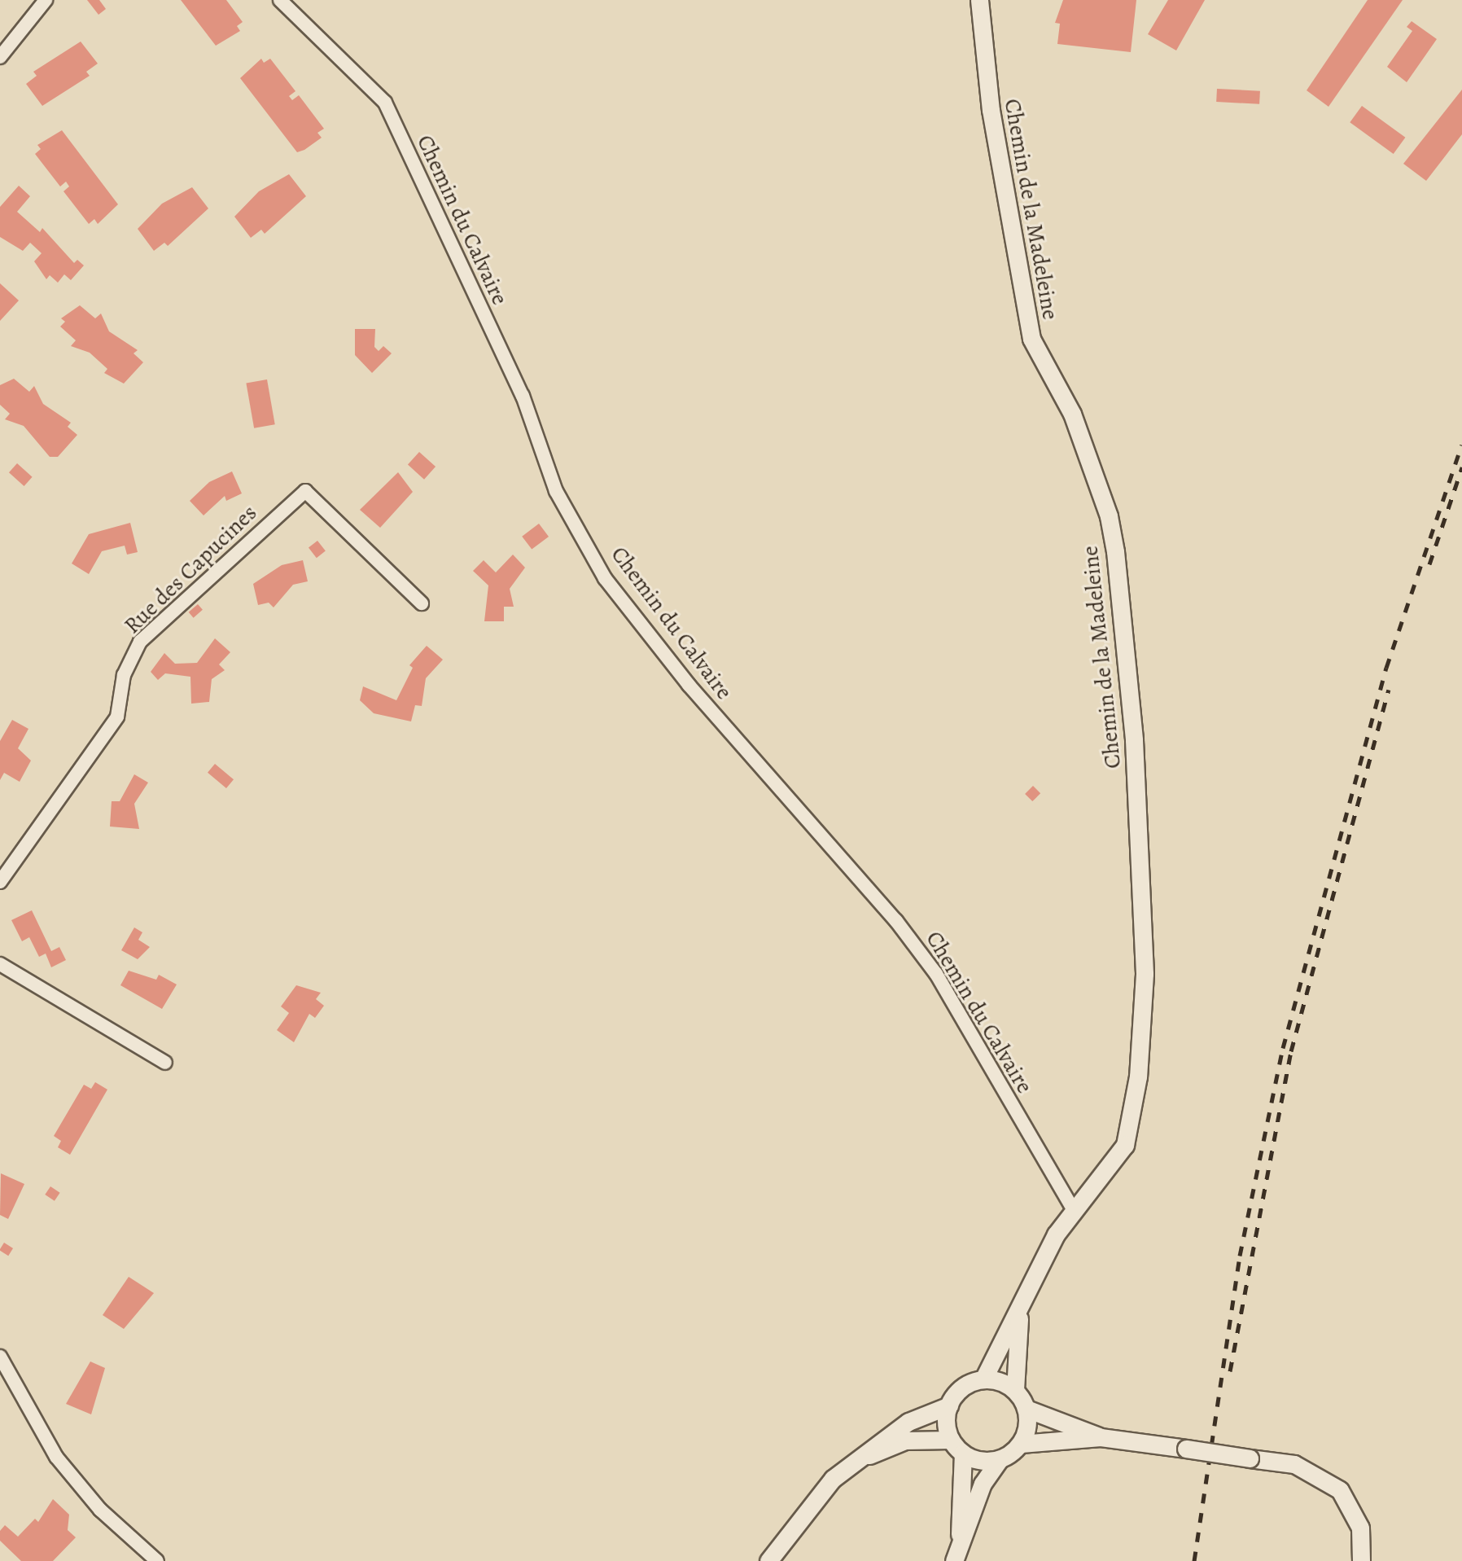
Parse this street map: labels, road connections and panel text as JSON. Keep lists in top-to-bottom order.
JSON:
{
  "streets": {
    "street": ["Chemin de la Madeleine", "Chemin du Calvaire", "Rue des Capucines"]
  },
  "crossings": [
    ["Chemin de la Madeleine", "Chemin du Calvaire"]
  ]
}
